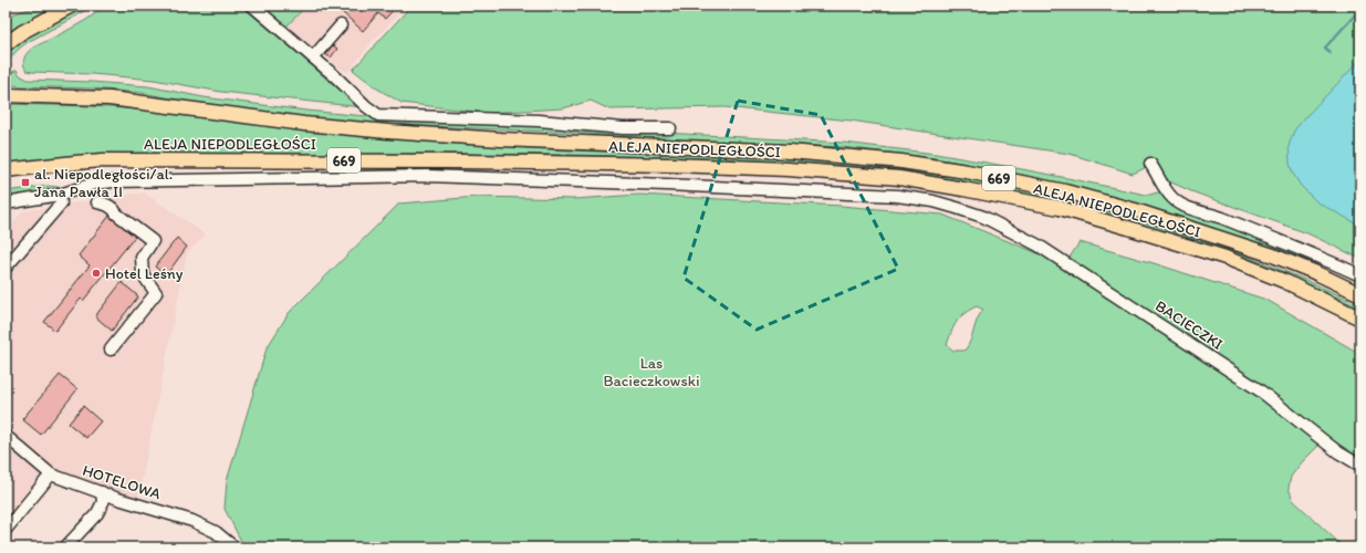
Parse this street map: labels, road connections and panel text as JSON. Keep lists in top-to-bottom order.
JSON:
{
  "streets": {
    "main road": ["ALEJA NIEPODLEGŁOŚCI", "669"],
    "street": ["BACIECZKI", "HOTELOWA"]
  },
  "parks": ["Las Bacieczkowski"],
  "places": {
    "transit": ["al. Niepodległości/al. Jana Pawła II"],
    "other": ["Hotel Leśny"]
  }
}
